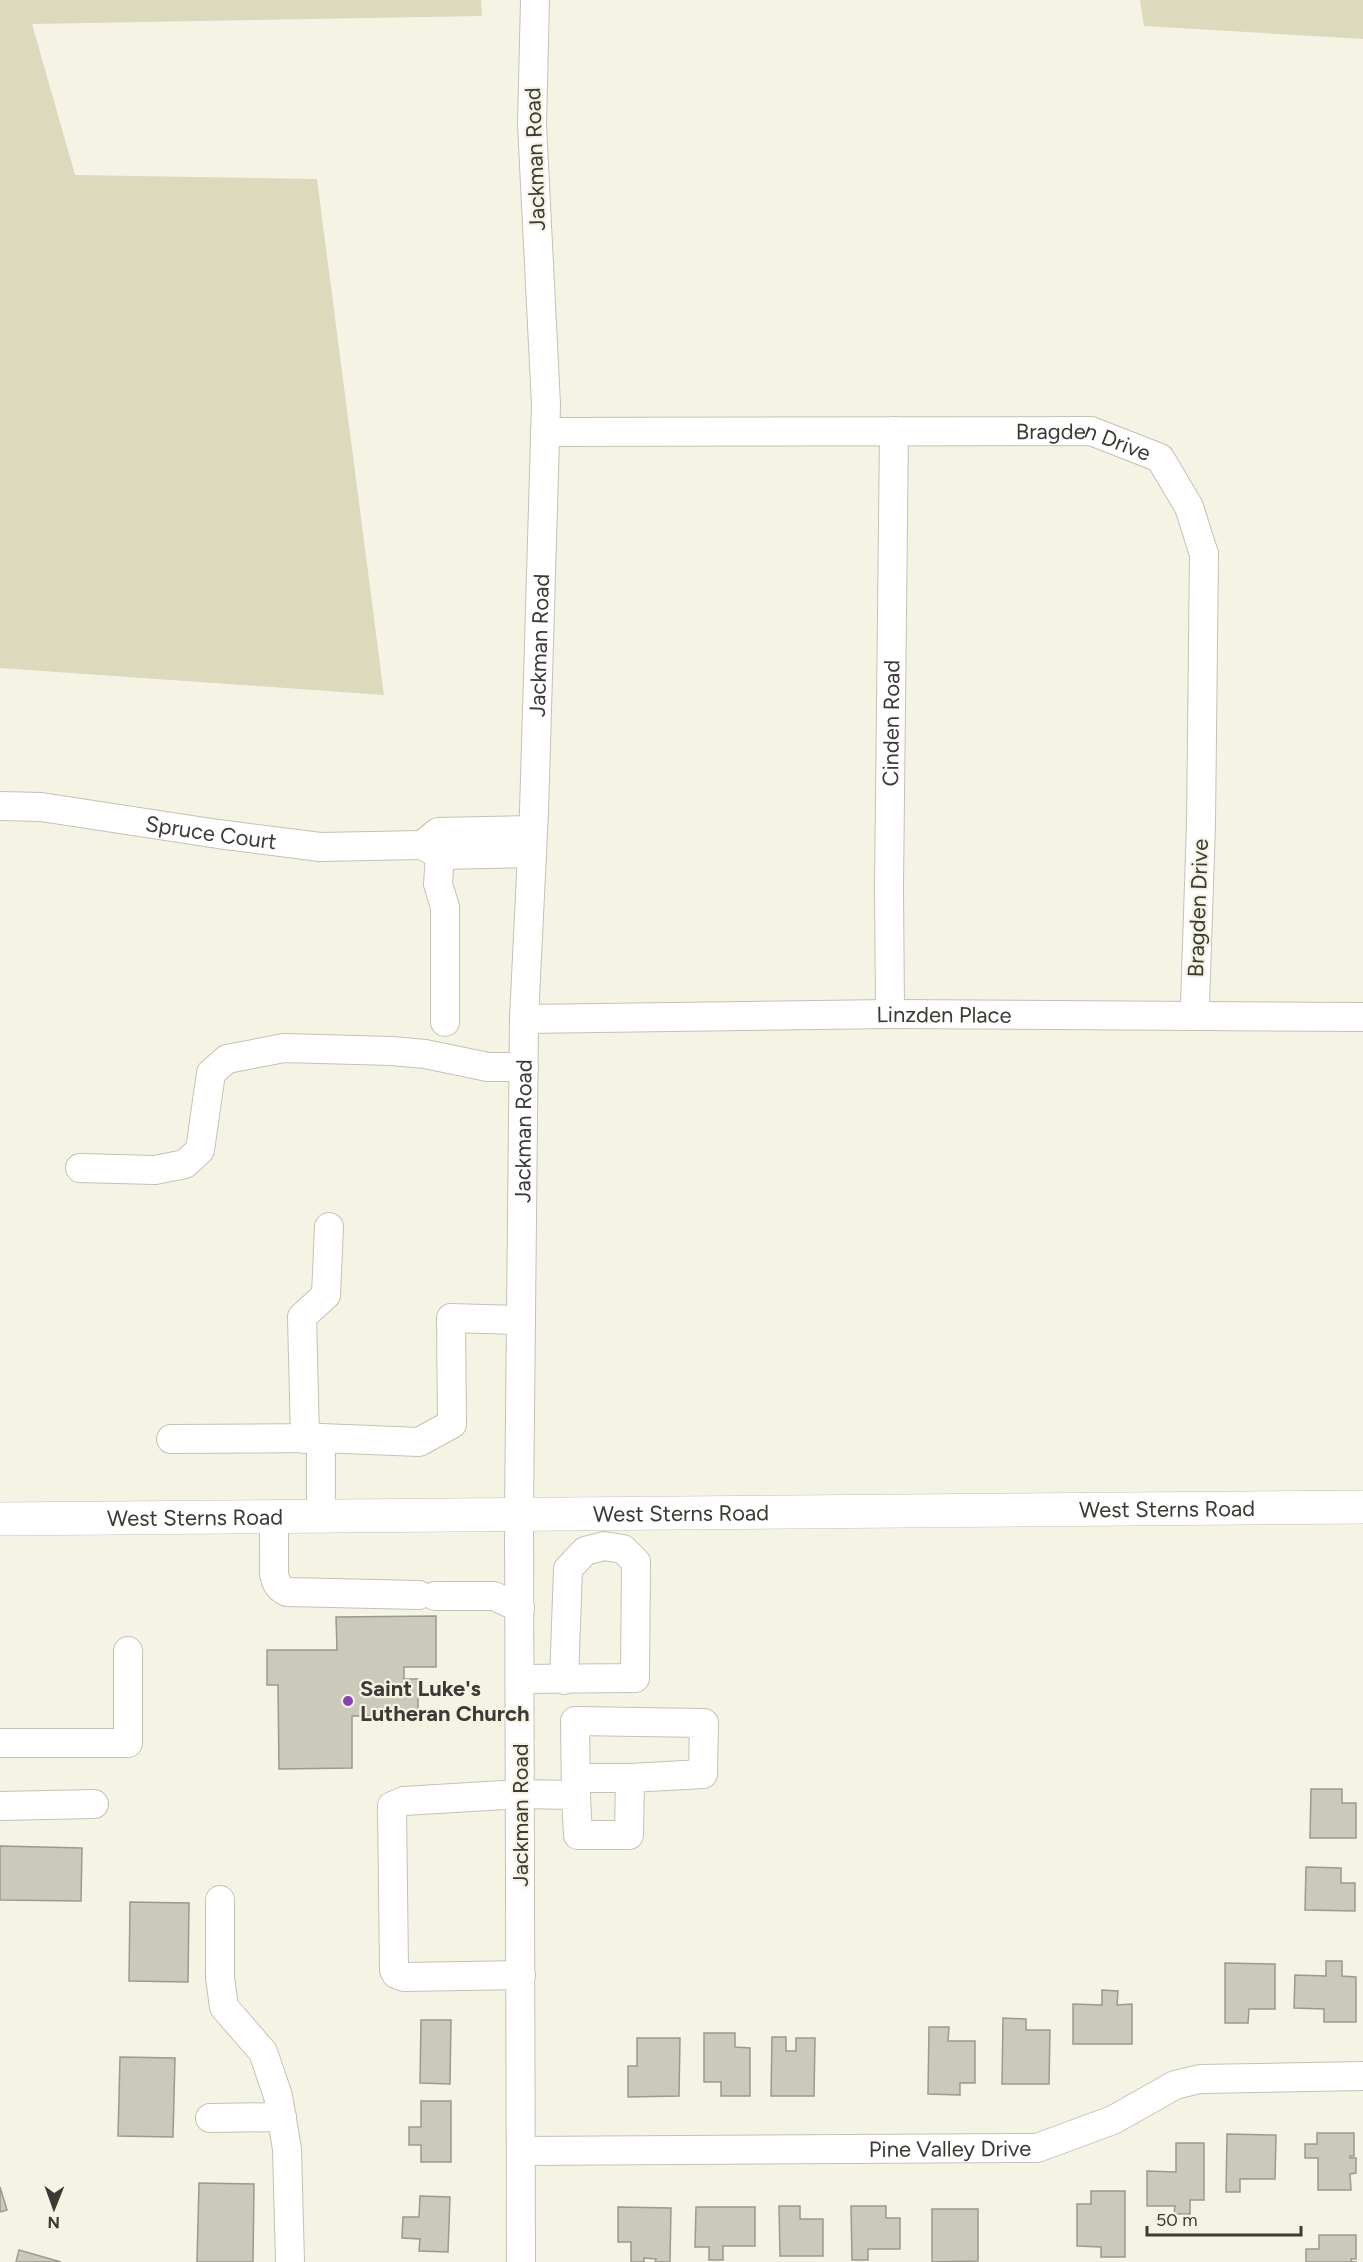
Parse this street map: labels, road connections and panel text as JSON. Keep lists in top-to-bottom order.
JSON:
{
  "streets": {
    "main road": ["West Sterns Road"],
    "street": [
      "Jackman Road",
      "Bragden Drive",
      "Cinden Road",
      "Spruce Court",
      "Linzden Place",
      "Pine Valley Drive"
    ]
  },
  "crossings": [
    ["Jackman Road", "Bragden Drive"],
    ["Jackman Road", "Spruce Court"],
    ["Jackman Road", "Linzden Place"],
    ["Jackman Road", "West Sterns Road"],
    ["Jackman Road", "Pine Valley Drive"],
    ["Bragden Drive", "Cinden Road"],
    ["Bragden Drive", "Linzden Place"],
    ["Cinden Road", "Linzden Place"]
  ],
  "places": ["Saint Luke's Lutheran Church"],
  "scale_bar": "50 m",
  "north": "bottom"
}
